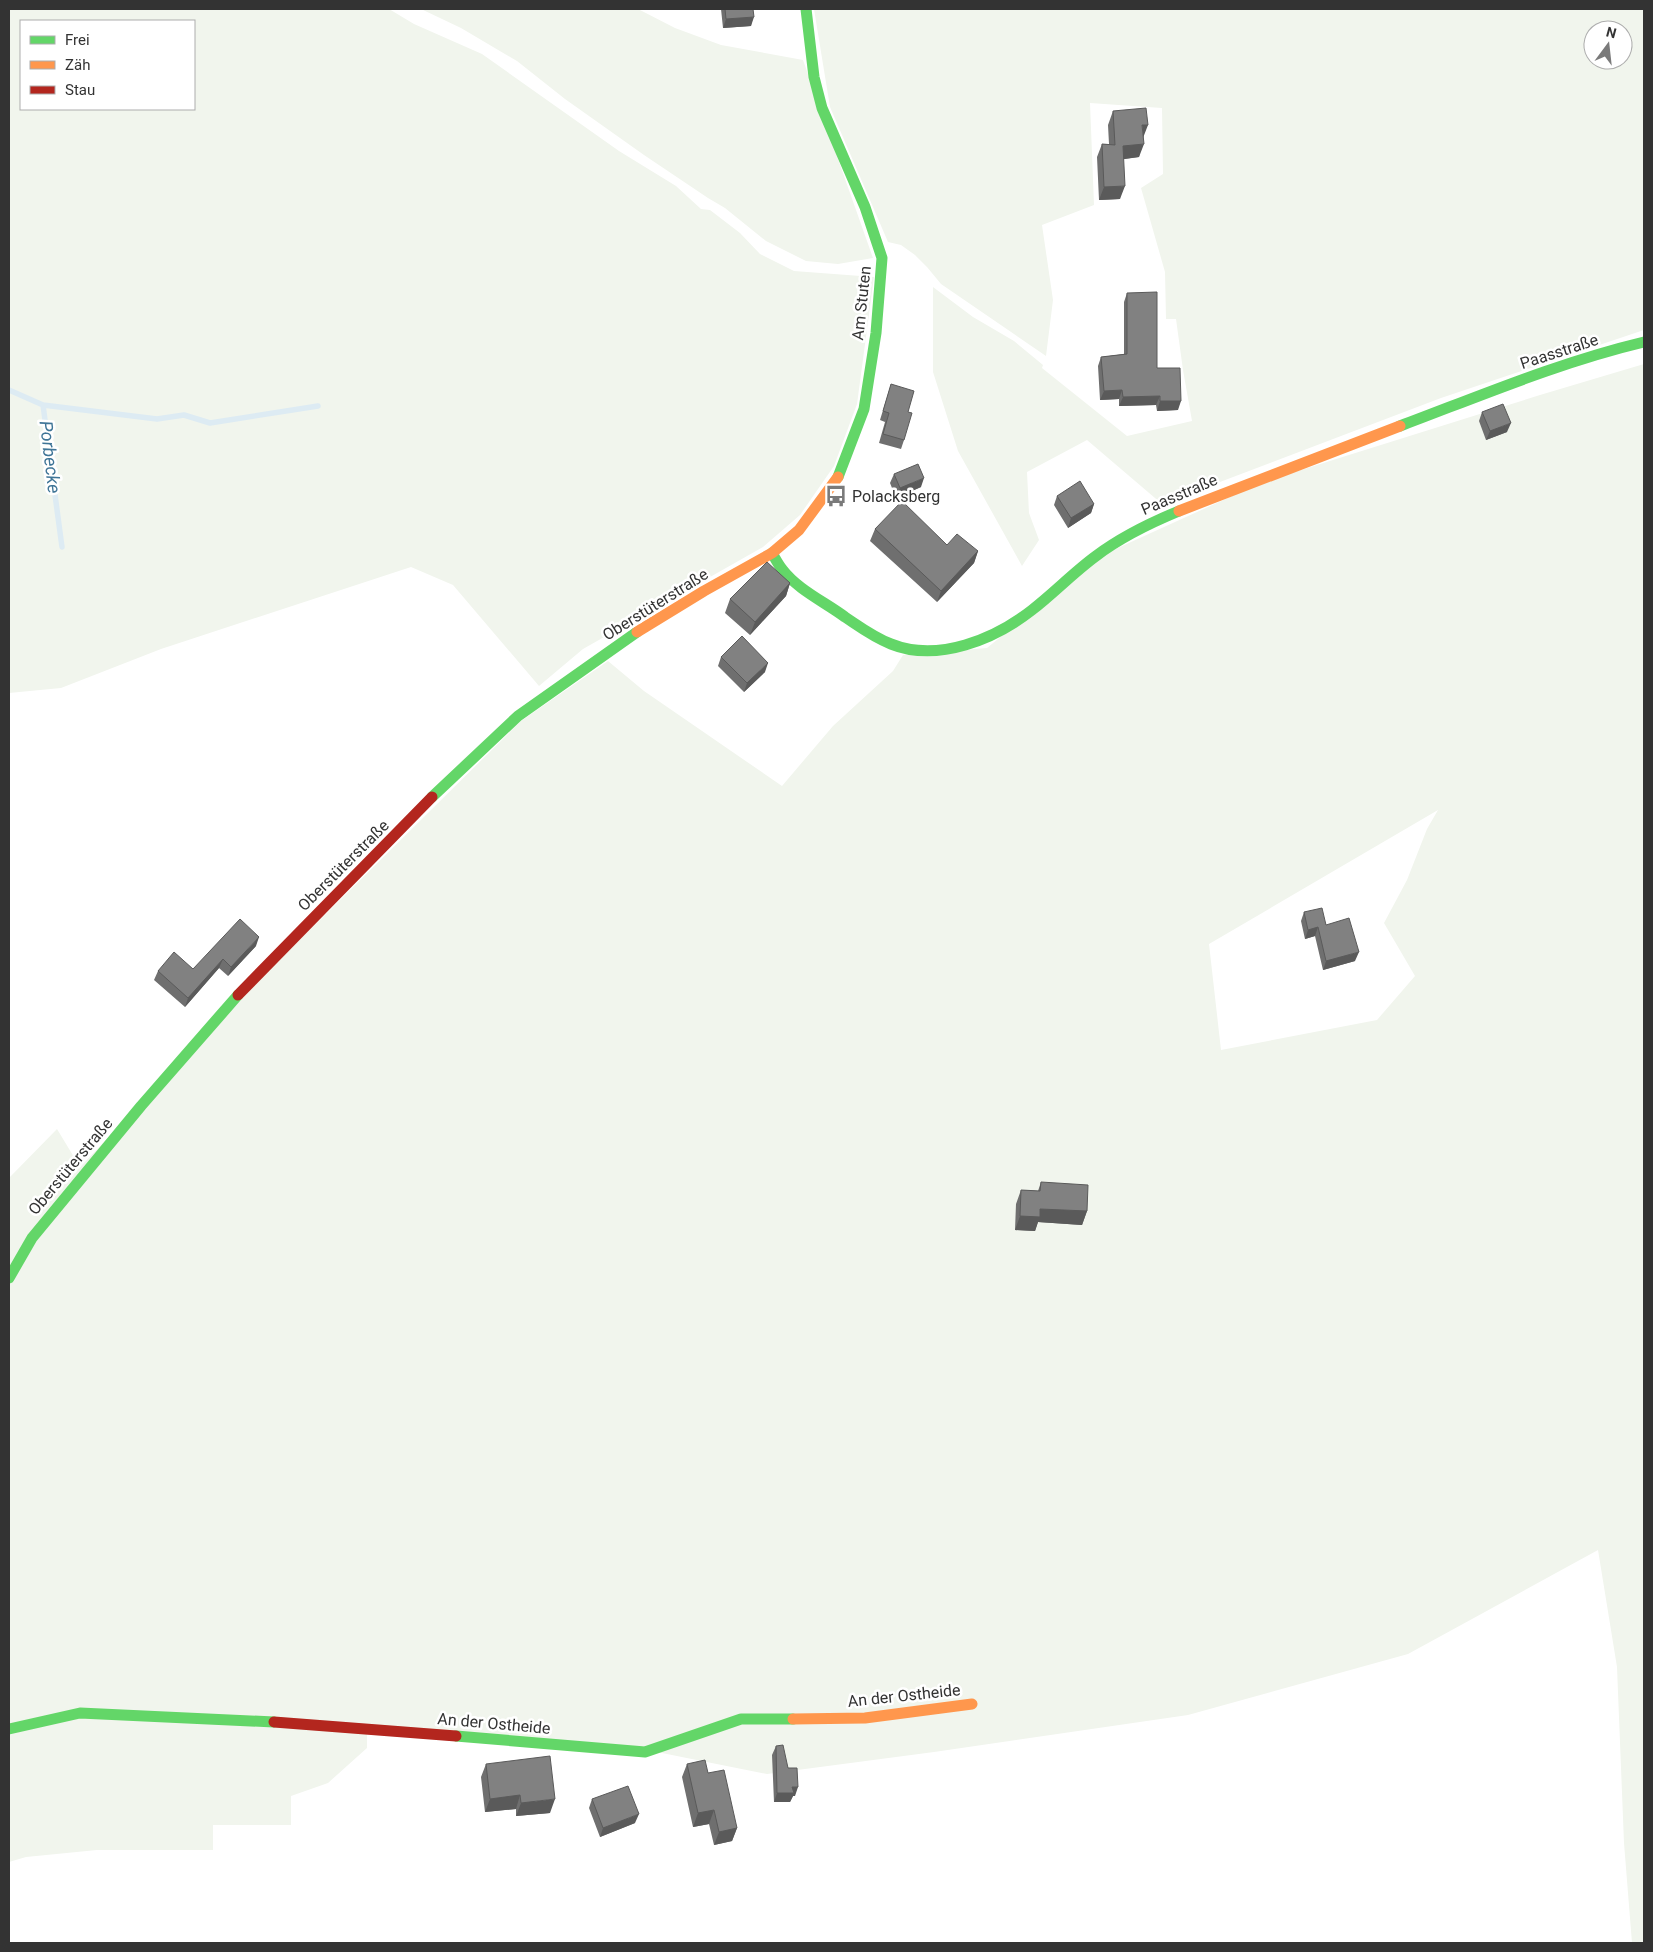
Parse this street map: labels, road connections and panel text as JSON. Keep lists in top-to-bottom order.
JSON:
{
  "streets": {
    "street": [
      "Am Stuten",
      "Paasstraße",
      "Oberstüterstraße",
      "An der Ostheide"
    ]
  },
  "crossings": [
    ["Am Stuten", "Paasstraße"],
    ["Am Stuten", "Oberstüterstraße"],
    ["Paasstraße", "Oberstüterstraße"]
  ],
  "water": ["Porbecke"],
  "places": {
    "bus stop": ["Polacksberg"]
  },
  "legend": ["Frei", "Zäh", "Stau"],
  "north": "top"
}
